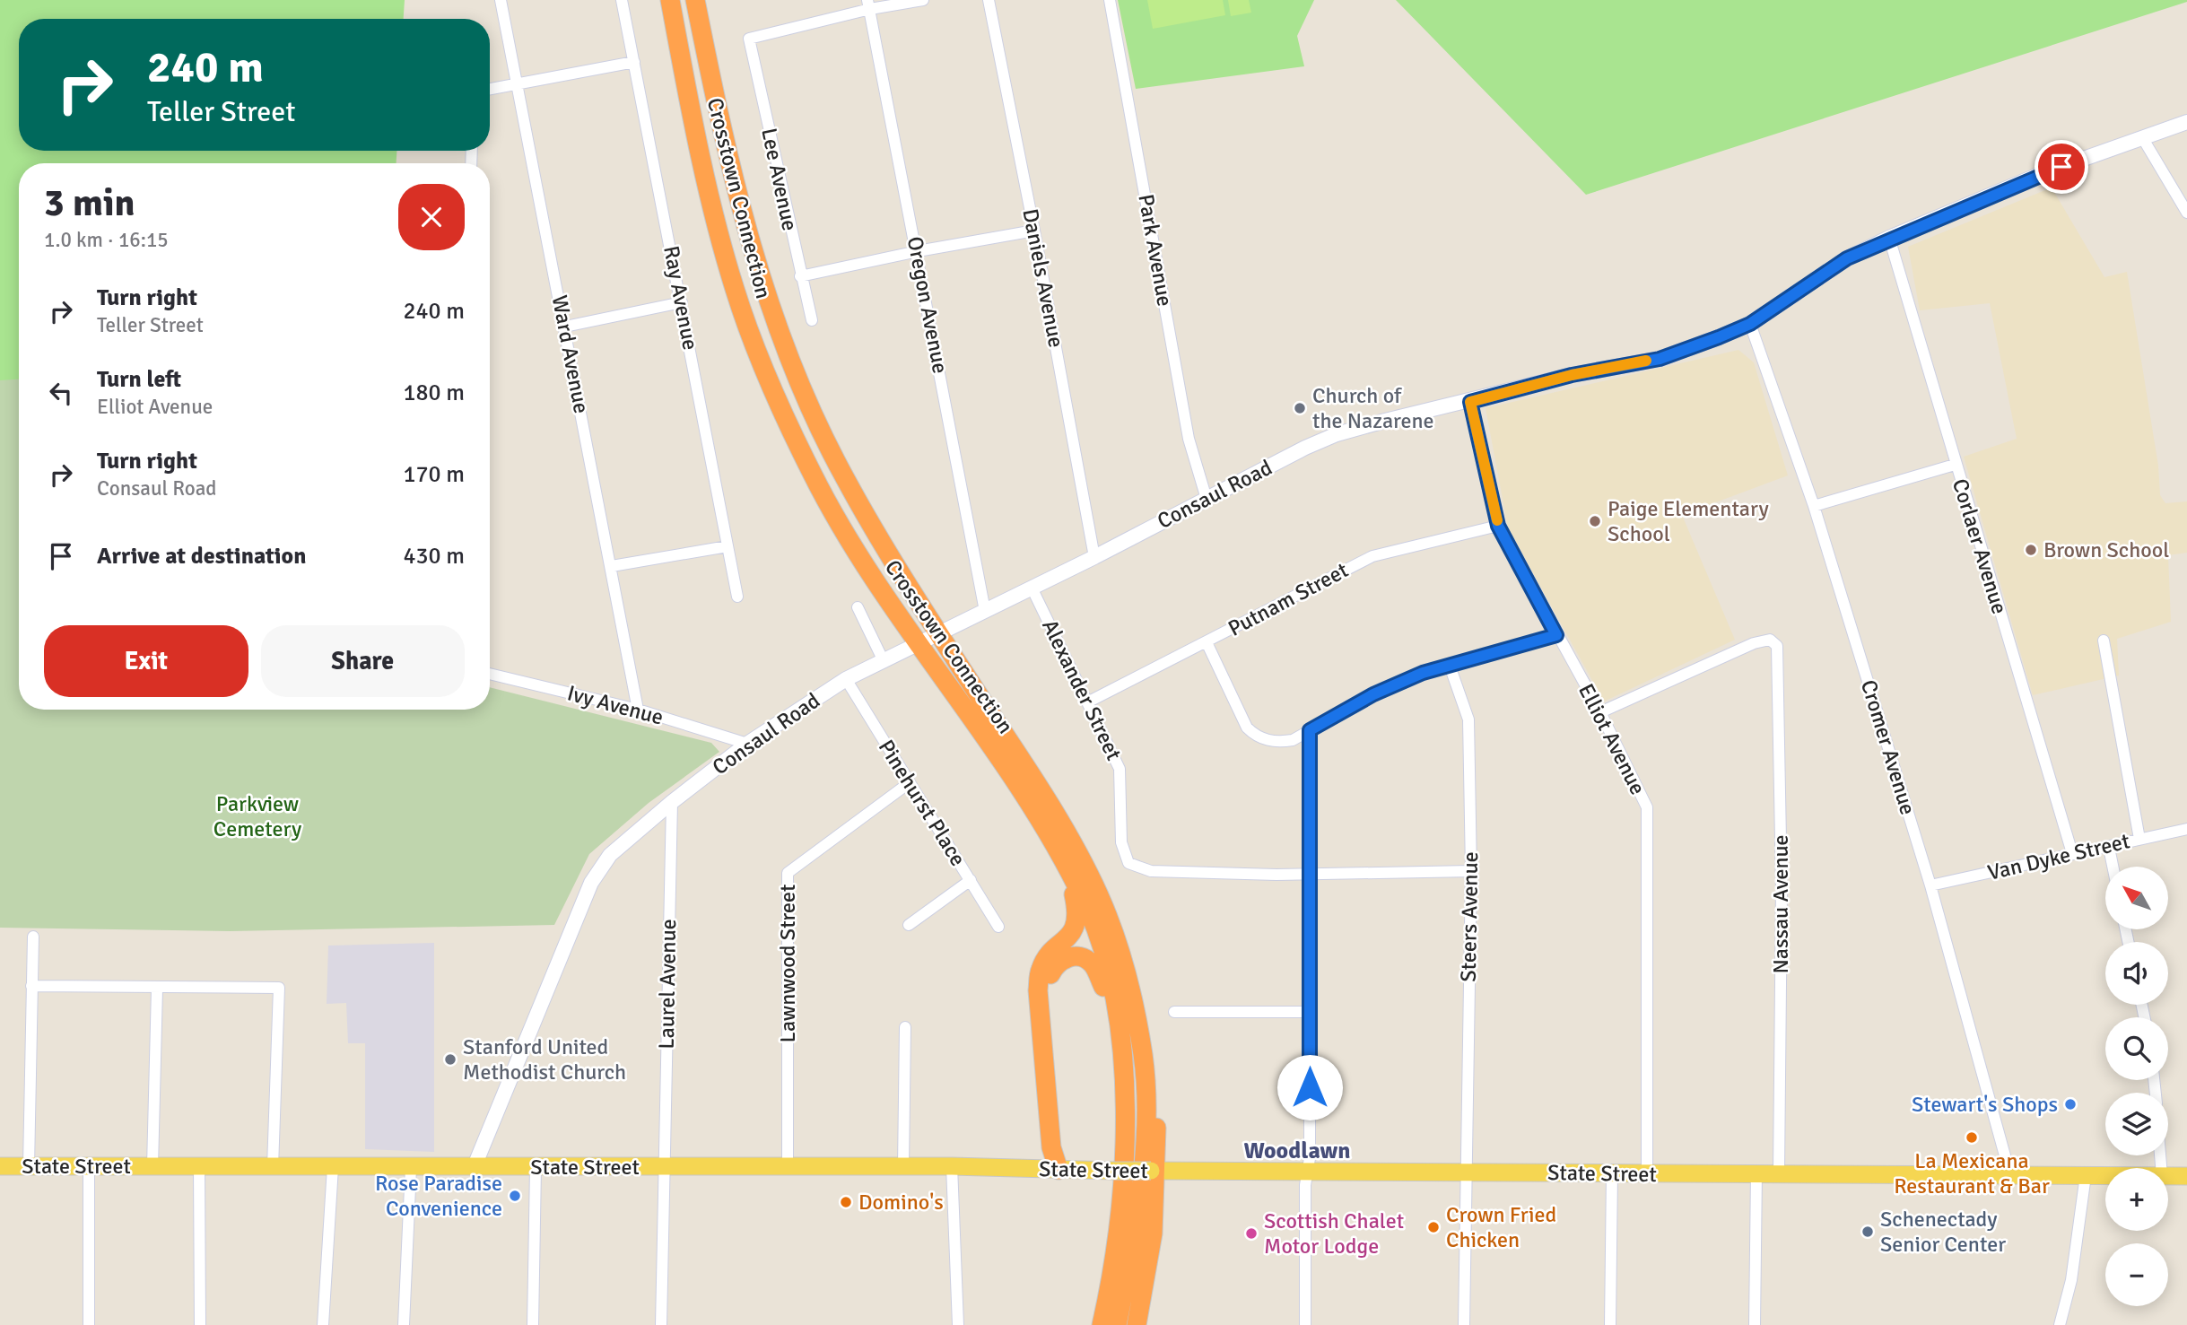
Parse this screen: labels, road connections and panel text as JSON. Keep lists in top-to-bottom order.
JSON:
{
  "streets": {
    "highway": ["Crosstown Connection"],
    "main road": ["State Street"],
    "street": [
      "Lee Avenue",
      "Park Avenue",
      "Daniels Avenue",
      "Ray Avenue",
      "Oregon Avenue",
      "Ward Avenue",
      "Consaul Road",
      "Corlaer Avenue",
      "Putnam Street",
      "Alexander Street",
      "Ivy Avenue",
      "Elliot Avenue",
      "Cromer Avenue",
      "Pinehurst Place",
      "Van Dyke Street",
      "Nassau Avenue",
      "Steers Avenue",
      "Lawnwood Street",
      "Laurel Avenue"
    ]
  },
  "crossings": [
    ["Lee Avenue", "Oregon Avenue"],
    ["Crosstown Connection", "Consaul Road"],
    ["Park Avenue", "Consaul Road"],
    ["Daniels Avenue", "Consaul Road"],
    ["Oregon Avenue", "Consaul Road"],
    ["Ward Avenue", "Ivy Avenue"],
    ["Consaul Road", "Corlaer Avenue"],
    ["Consaul Road", "Alexander Street"],
    ["Consaul Road", "Ivy Avenue"],
    ["Consaul Road", "Elliot Avenue"],
    ["Consaul Road", "Cromer Avenue"],
    ["Consaul Road", "Pinehurst Place"],
    ["Consaul Road", "Laurel Avenue"],
    ["Consaul Road", "State Street"],
    ["Corlaer Avenue", "Van Dyke Street"],
    ["Putnam Street", "Alexander Street"],
    ["Putnam Street", "Elliot Avenue"],
    ["Alexander Street", "Steers Avenue"],
    ["Elliot Avenue", "Nassau Avenue"],
    ["Elliot Avenue", "State Street"],
    ["Cromer Avenue", "Van Dyke Street"],
    ["Cromer Avenue", "State Street"],
    ["Pinehurst Place", "Lawnwood Street"],
    ["Nassau Avenue", "State Street"],
    ["Steers Avenue", "State Street"],
    ["Lawnwood Street", "State Street"],
    ["Laurel Avenue", "State Street"]
  ],
  "districts": ["Woodlawn"],
  "parks": ["Parkview Cemetery"],
  "places": [
    "Church of the Nazarene",
    "Paige Elementary School",
    "Brown School",
    "Stanford United Methodist Church",
    "Stewart's Shops",
    "La Mexicana Restaurant & Bar",
    "Rose Paradise Convenience",
    "Domino's",
    "Crown Fried Chicken",
    "Schenectady Senior Center",
    "Scottish Chalet Motor Lodge"
  ],
  "north": "top left",
  "page": {
    "turn": ["240 m", "Teller Street"],
    "heading": ["3 min", "1.0 km · 16:15"],
    "list": [
      {
        "name": "Turn right",
        "note": "Teller Street",
        "value": "240 m"
      },
      {
        "name": "Turn left",
        "note": "Elliot Avenue",
        "value": "180 m"
      },
      {
        "name": "Turn right",
        "note": "Consaul Road",
        "value": "170 m"
      },
      {
        "name": "Arrive at destination",
        "value": "430 m"
      }
    ],
    "buttons": ["Exit", "Share"],
    "map_buttons": ["+", "−"]
  }
}
